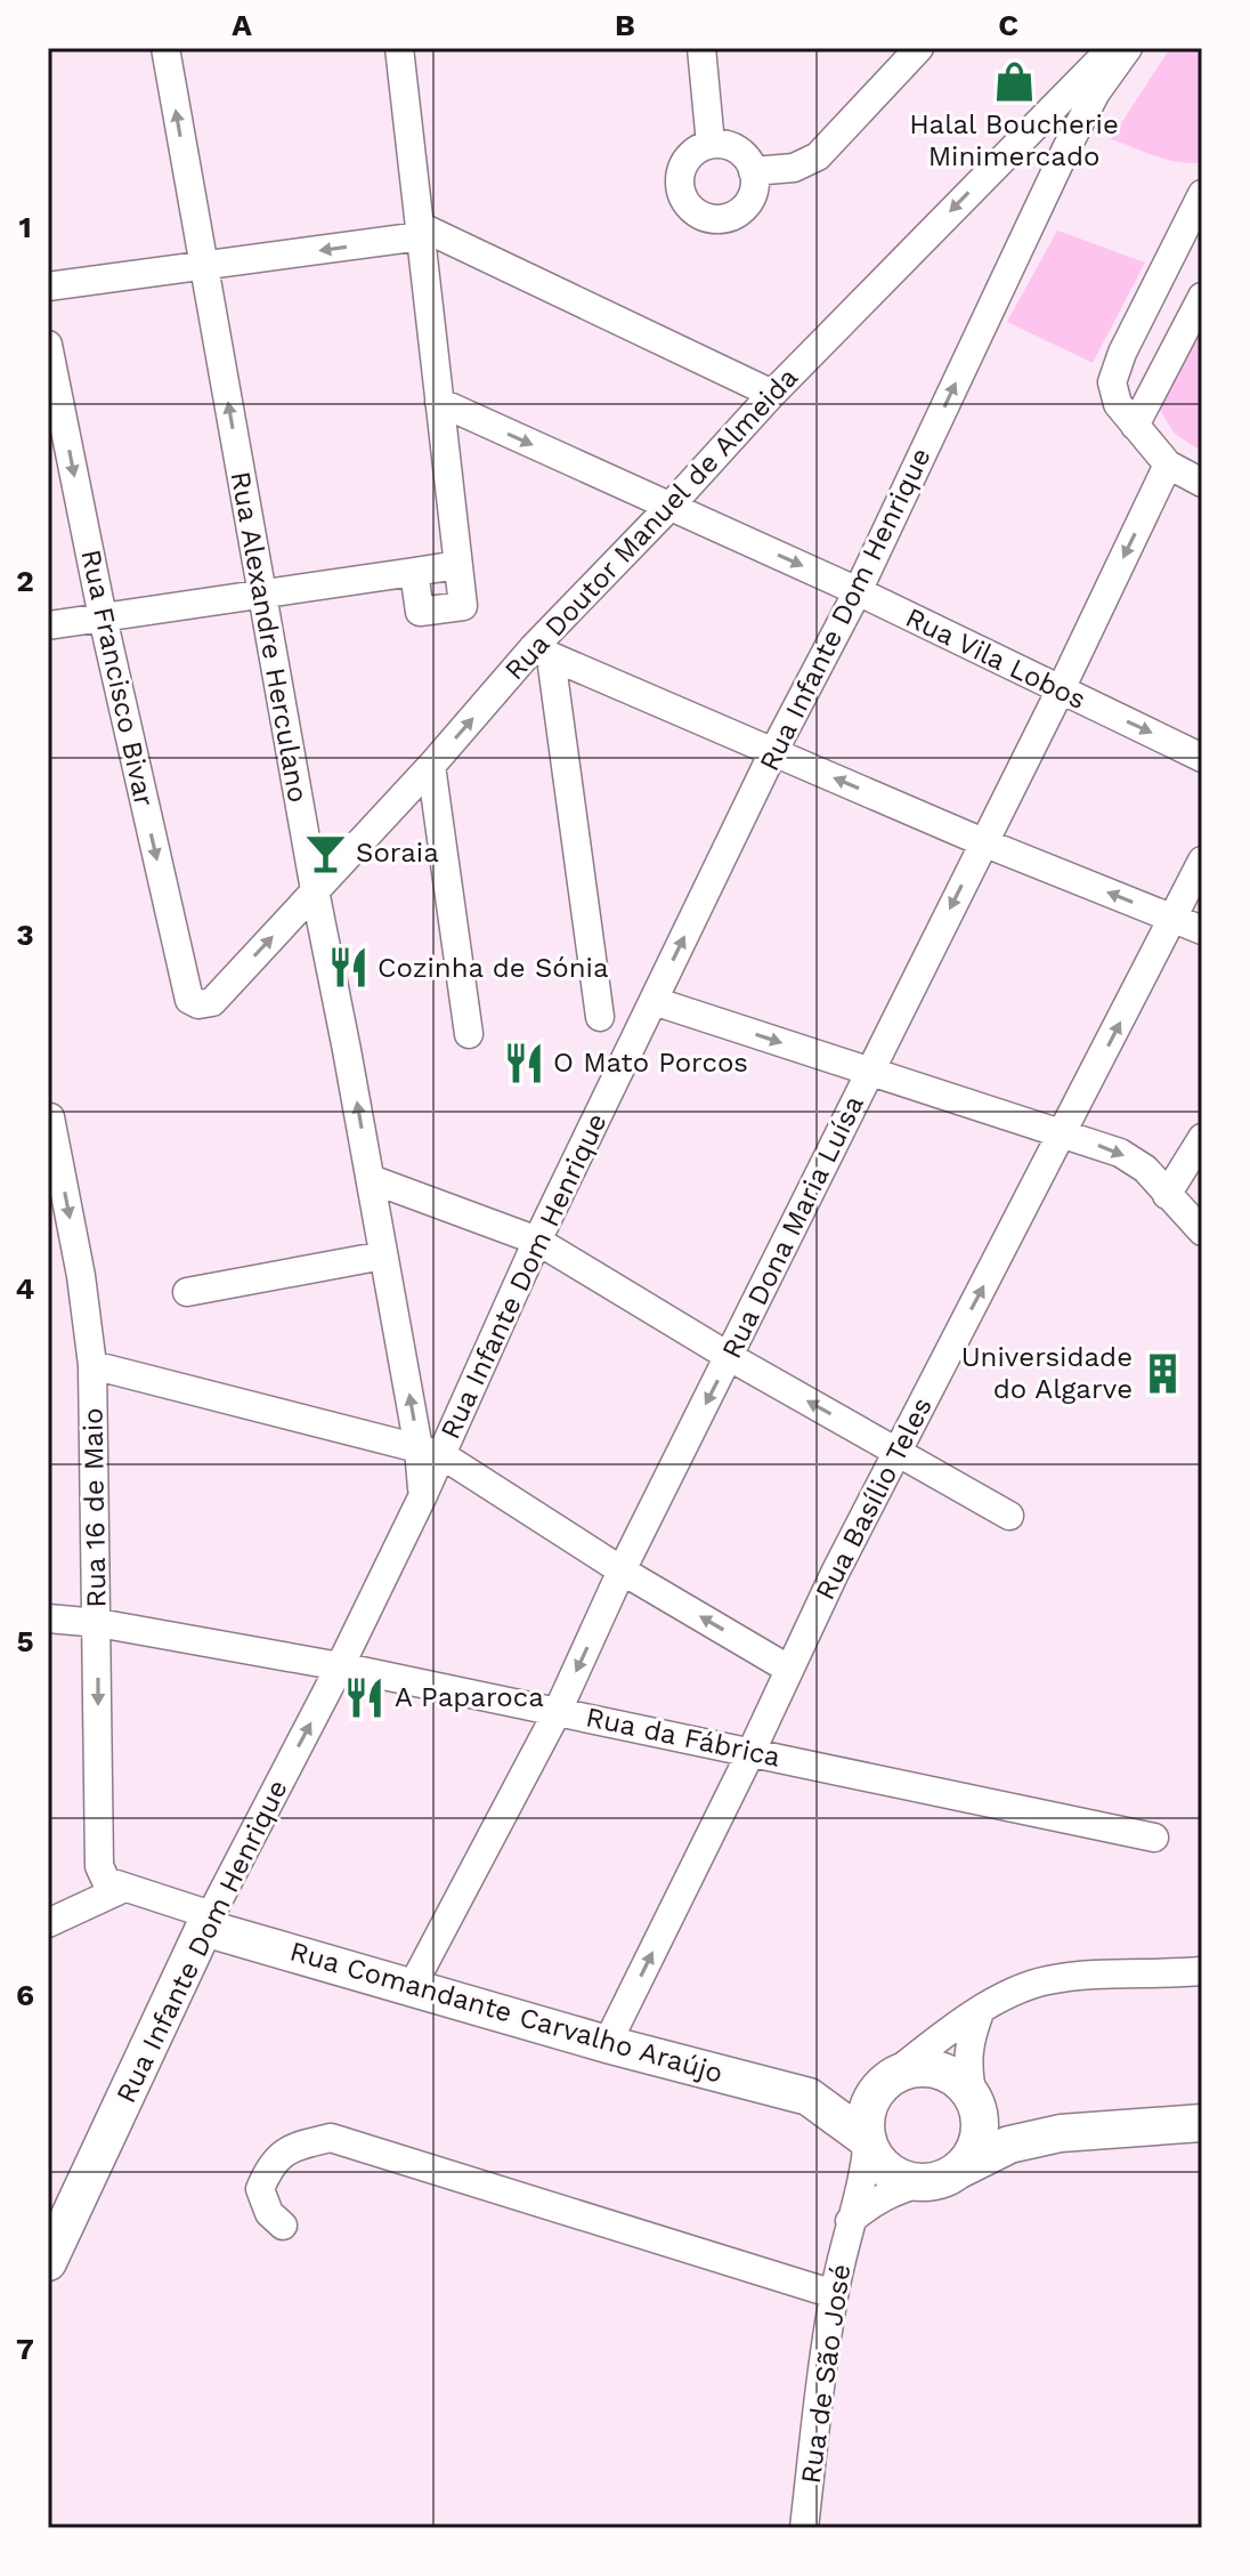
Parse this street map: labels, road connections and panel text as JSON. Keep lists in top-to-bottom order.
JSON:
{
  "streets": {
    "main road": ["Rua Infante Dom Henrique", "Rua Comandante Carvalho Araújo"],
    "street": [
      "Rua Doutor Manuel de Almeida",
      "Rua Alexandre Herculano",
      "Rua Vila Lobos",
      "Rua Francisco Bivar",
      "Rua Dona Maria Luísa",
      "Rua Basílio Teles",
      "Rua 16 de Maio",
      "Rua da Fábrica",
      "Rua de São José"
    ]
  },
  "crossings": [
    ["Rua Doutor Manuel de Almeida", "Rua Alexandre Herculano"],
    ["Rua Doutor Manuel de Almeida", "Rua Vila Lobos"],
    ["Rua Doutor Manuel de Almeida", "Rua Francisco Bivar"],
    ["Rua Infante Dom Henrique", "Rua Alexandre Herculano"],
    ["Rua Infante Dom Henrique", "Rua Vila Lobos"],
    ["Rua Infante Dom Henrique", "Rua da Fábrica"],
    ["Rua Infante Dom Henrique", "Rua Comandante Carvalho Araújo"],
    ["Rua Vila Lobos", "Rua Dona Maria Luísa"],
    ["Rua Dona Maria Luísa", "Rua da Fábrica"],
    ["Rua Dona Maria Luísa", "Rua Comandante Carvalho Araújo"],
    ["Rua Basílio Teles", "Rua da Fábrica"],
    ["Rua Basílio Teles", "Rua Comandante Carvalho Araújo"],
    ["Rua 16 de Maio", "Rua da Fábrica"]
  ],
  "one_way": [
    "Rua Francisco Bivar",
    "Rua Dona Maria Luísa",
    "Rua Basílio Teles",
    "Rua 16 de Maio"
  ],
  "places": {
    "shop": ["Halal Boucherie Minimercado"],
    "bar": ["Soraia"],
    "restaurant": ["Cozinha de Sónia", "O Mato Porcos", "A Paparoca"],
    "building": ["Universidade do Algarve"]
  },
  "grid": {
    "columns": ["A", "B", "C"],
    "rows": [
      "1",
      "2",
      "3",
      "4",
      "5",
      "6",
      "7"
    ]
  }
}
